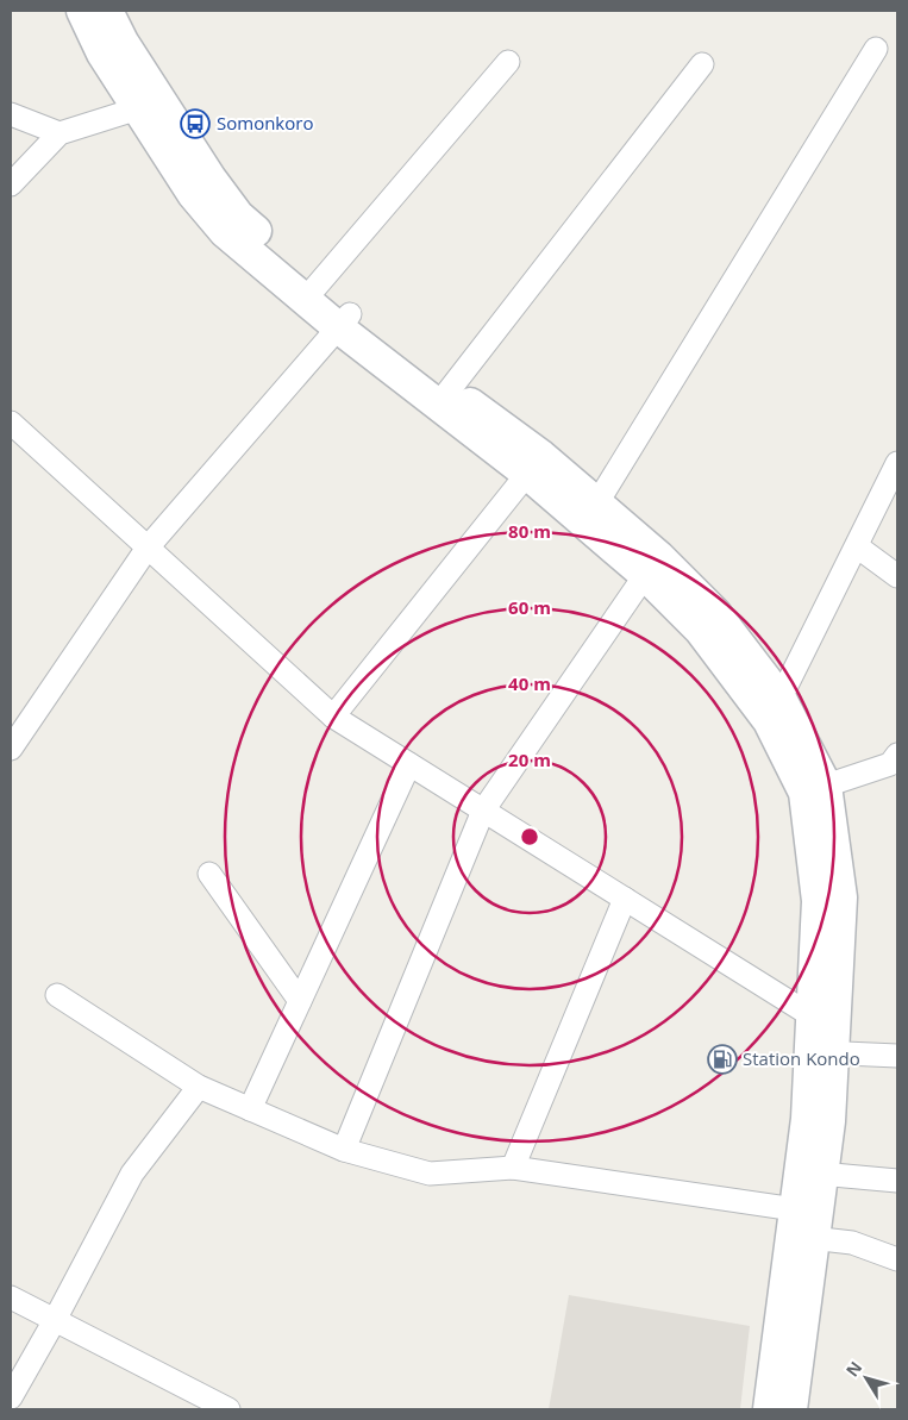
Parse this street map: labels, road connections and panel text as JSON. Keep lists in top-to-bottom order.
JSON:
{
  "places": {
    "bus stop": ["Somonkoro"],
    "fuel station": ["Station Kondo"]
  },
  "north": "top left",
  "rings": [
    "80 m",
    "60 m",
    "40 m",
    "20 m"
  ]
}
